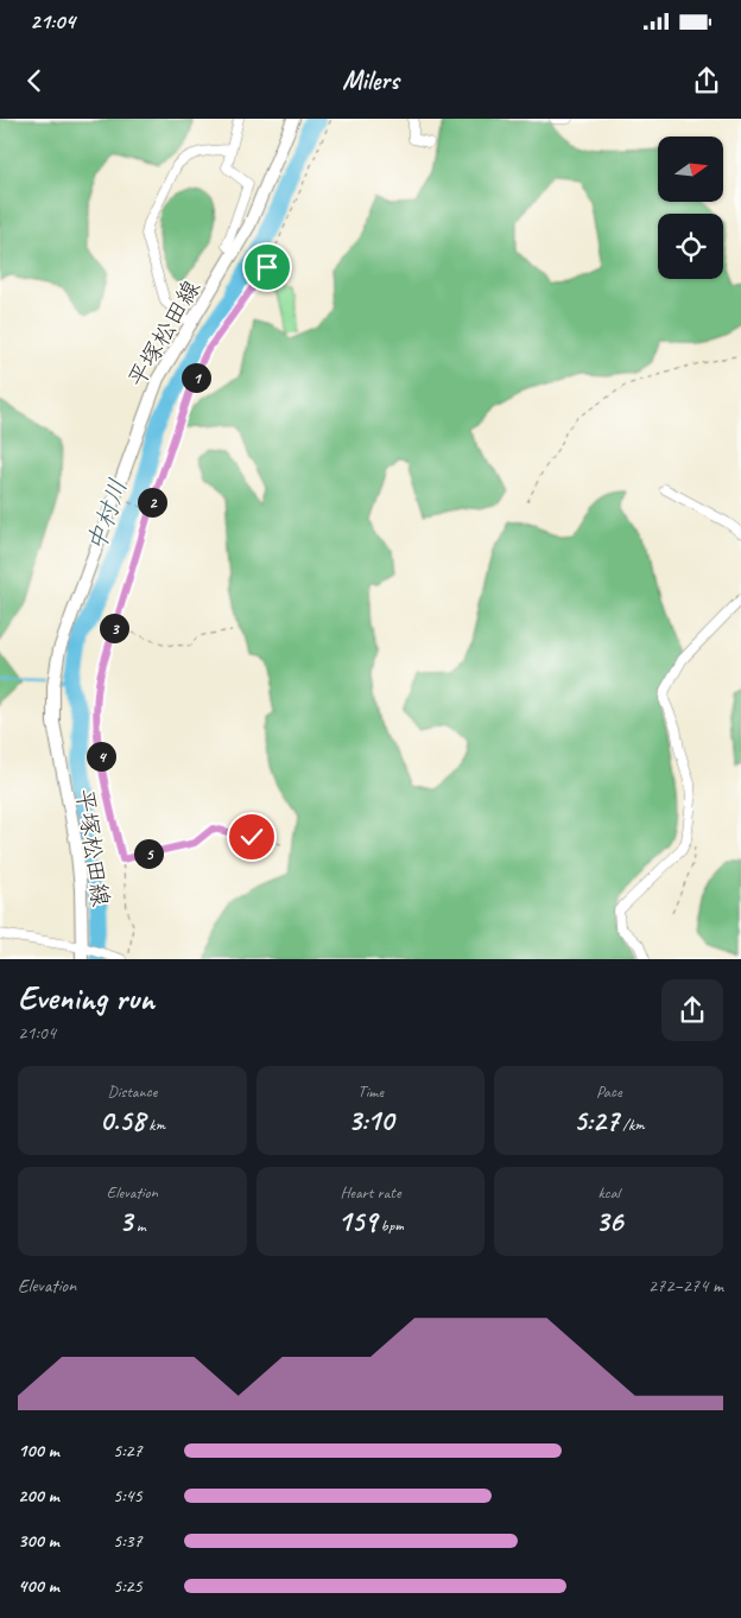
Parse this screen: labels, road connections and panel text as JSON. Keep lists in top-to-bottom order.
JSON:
{
  "streets": {
    "main road": ["平塚松田線"]
  },
  "water": ["中村川"],
  "north": "right",
  "page": {
    "status": "21:04",
    "header": "Milers",
    "pins": [
      "1",
      "2",
      "3",
      "4",
      "5"
    ],
    "heading": ["Evening run", "21:04"],
    "stats": [
      ["Distance", "0.58 km"],
      ["Time", "3:10"],
      ["Pace", "5:27 /km"],
      ["Elevation", "3 m"],
      ["Heart rate", "159 bpm"],
      ["kcal", "36"]
    ],
    "chart": ["Elevation", "272–274 m"],
    "list": [
      {
        "name": "100 m",
        "note": "5:27"
      },
      {
        "name": "200 m",
        "note": "5:45"
      },
      {
        "name": "300 m",
        "note": "5:37"
      },
      {
        "name": "400 m",
        "note": "5:25"
      }
    ]
  }
}
